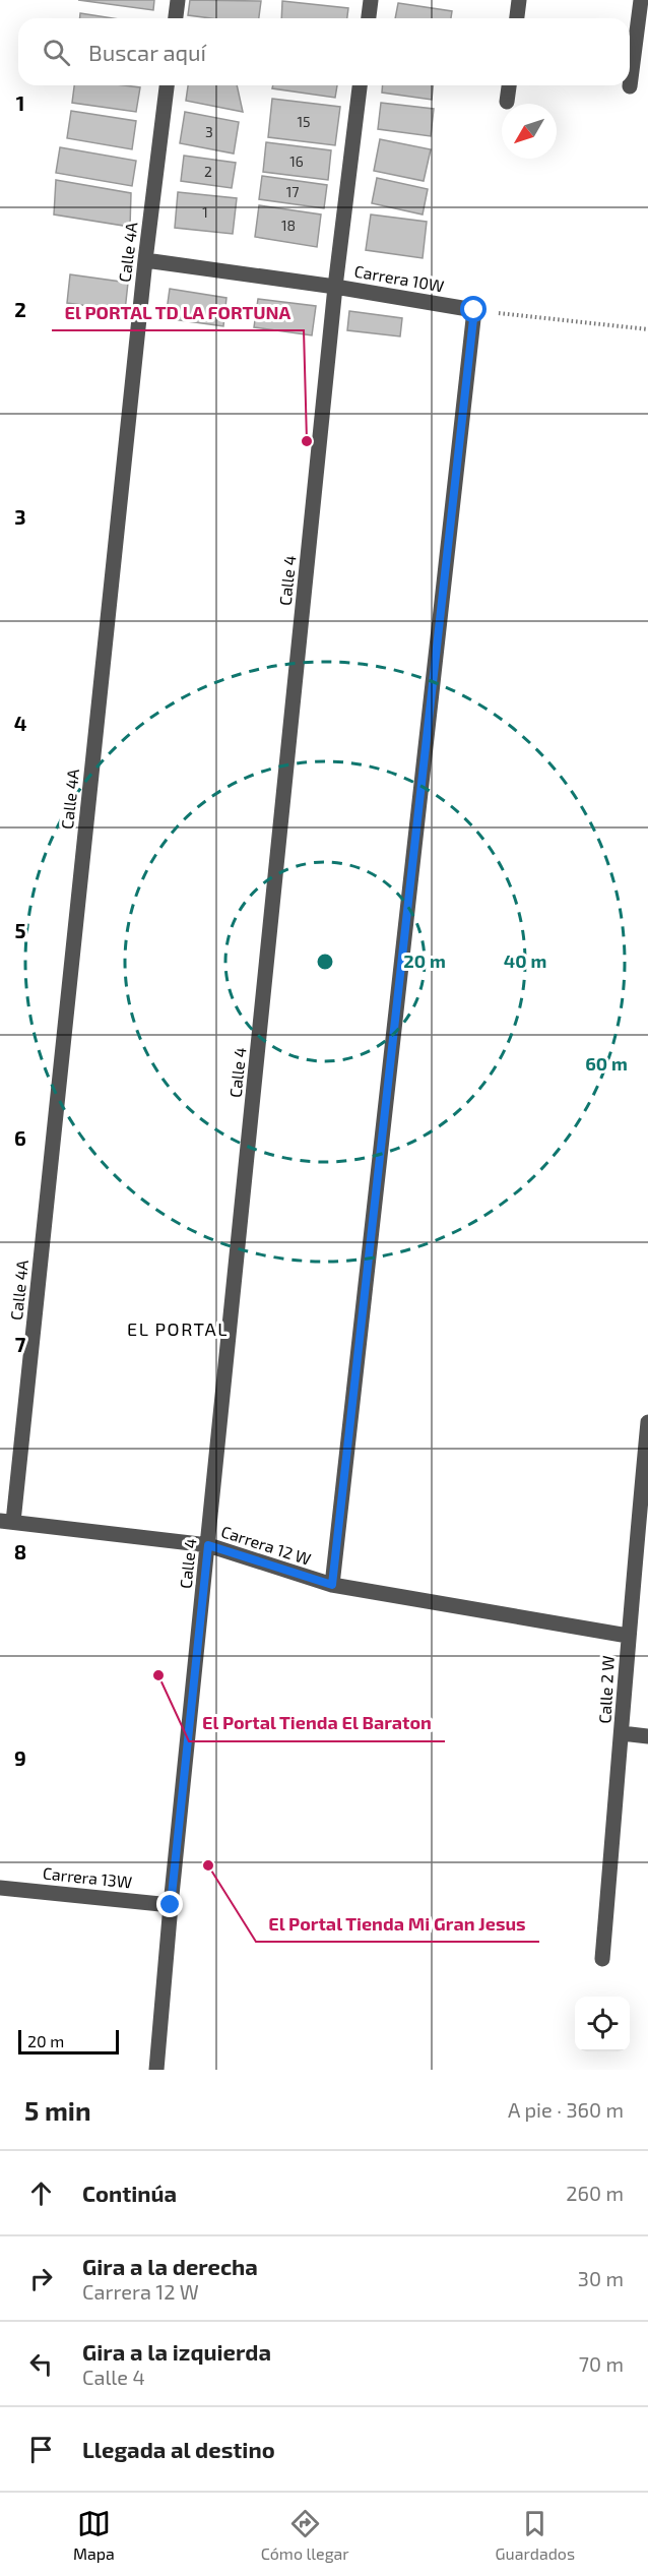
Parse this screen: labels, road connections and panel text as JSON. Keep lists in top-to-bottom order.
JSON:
{
  "streets": {
    "street": [
      "Calle 4A",
      "Carrera 10W",
      "Calle 4",
      "Carrera 12 W",
      "Calle 2 W",
      "Carrera 13W"
    ]
  },
  "crossings": [
    ["Calle 4A", "Carrera 10W"],
    ["Calle 4A", "Carrera 12 W"],
    ["Carrera 10W", "Calle 4"],
    ["Calle 4", "Carrera 12 W"],
    ["Calle 4", "Carrera 13W"],
    ["Carrera 12 W", "Calle 2 W"]
  ],
  "districts": ["EL PORTAL"],
  "places": ["El PORTAL TD LA FORTUNA", "El Portal Tienda El Baraton", "El Portal Tienda Mi Gran Jesus"],
  "house_numbers": [
    "15",
    "3",
    "16",
    "2",
    "17",
    "1",
    "18"
  ],
  "scale_bar": "20 m",
  "north": "bottom left",
  "page": {
    "search": "Buscar aquí",
    "scale": "20 m",
    "heading": ["5 min", "A pie · 360 m"],
    "list": [
      ["Continúa", "260 m"],
      ["Gira a la derecha", "Carrera 12 W", "30 m"],
      ["Gira a la izquierda", "Calle 4", "70 m"],
      "Llegada al destino"
    ],
    "nav": ["Mapa", "Cómo llegar", "Guardados"]
  },
  "grid": {
    "rows": [
      "1",
      "2",
      "3",
      "4",
      "5",
      "6",
      "7",
      "8",
      "9"
    ]
  },
  "rings": ["20 m", "40 m", "60 m"]
}
